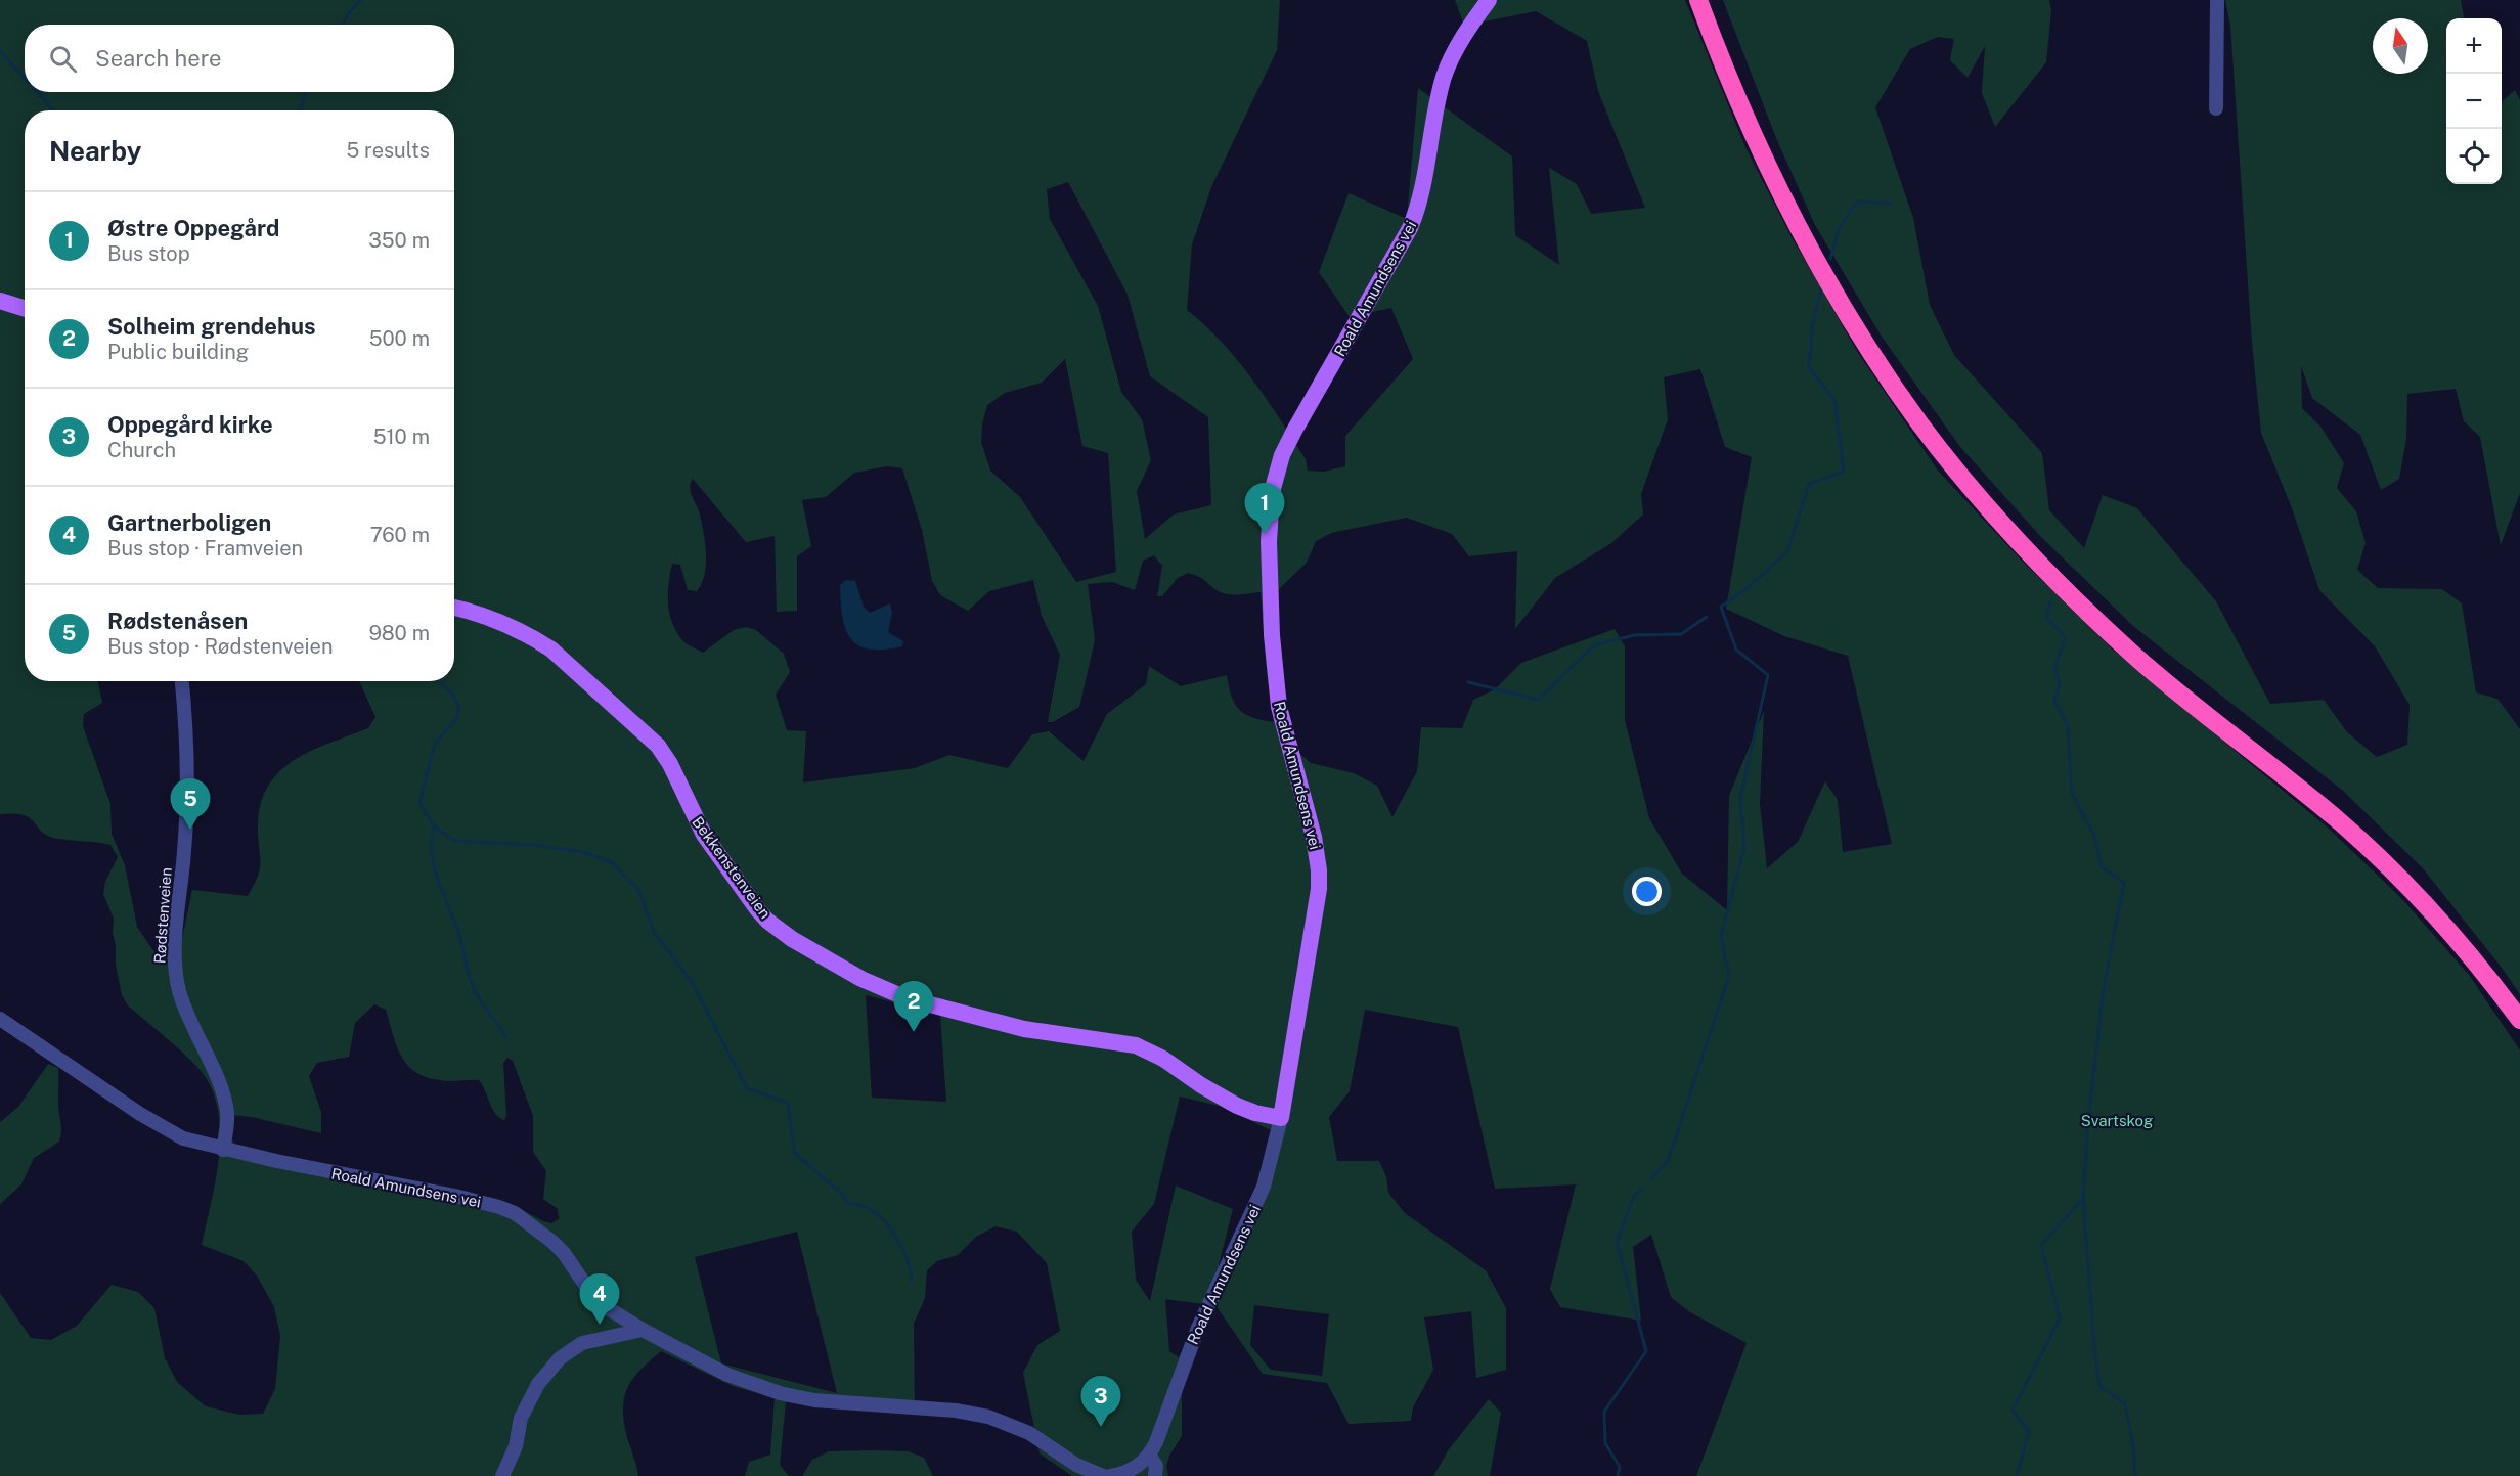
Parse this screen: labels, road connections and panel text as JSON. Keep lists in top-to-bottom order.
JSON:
{
  "streets": {
    "main road": ["Roald Amundsens vei", "Bekkenstenveien"],
    "street": ["Rødstenveien"]
  },
  "crossings": [
    ["Roald Amundsens vei", "Bekkenstenveien"],
    ["Roald Amundsens vei", "Rødstenveien"]
  ],
  "parks": ["Svartskog"],
  "north": "top",
  "page": {
    "map_buttons": ["+", "−"],
    "search": "Search here",
    "heading": ["Nearby", "5 results"],
    "list": [
      {
        "mark": "1",
        "name": "Østre Oppegård",
        "note": "Bus stop",
        "value": "350 m"
      },
      {
        "mark": "2",
        "name": "Solheim grendehus",
        "note": "Public building",
        "value": "500 m"
      },
      {
        "mark": "3",
        "name": "Oppegård kirke",
        "note": "Church",
        "value": "510 m"
      },
      {
        "mark": "4",
        "name": "Gartnerboligen",
        "note": "Bus stop · Framveien",
        "value": "760 m"
      },
      {
        "mark": "5",
        "name": "Rødstenåsen",
        "note": "Bus stop · Rødstenveien",
        "value": "980 m"
      }
    ],
    "pins": [
      "1",
      "5",
      "2",
      "4",
      "3"
    ]
  }
}
